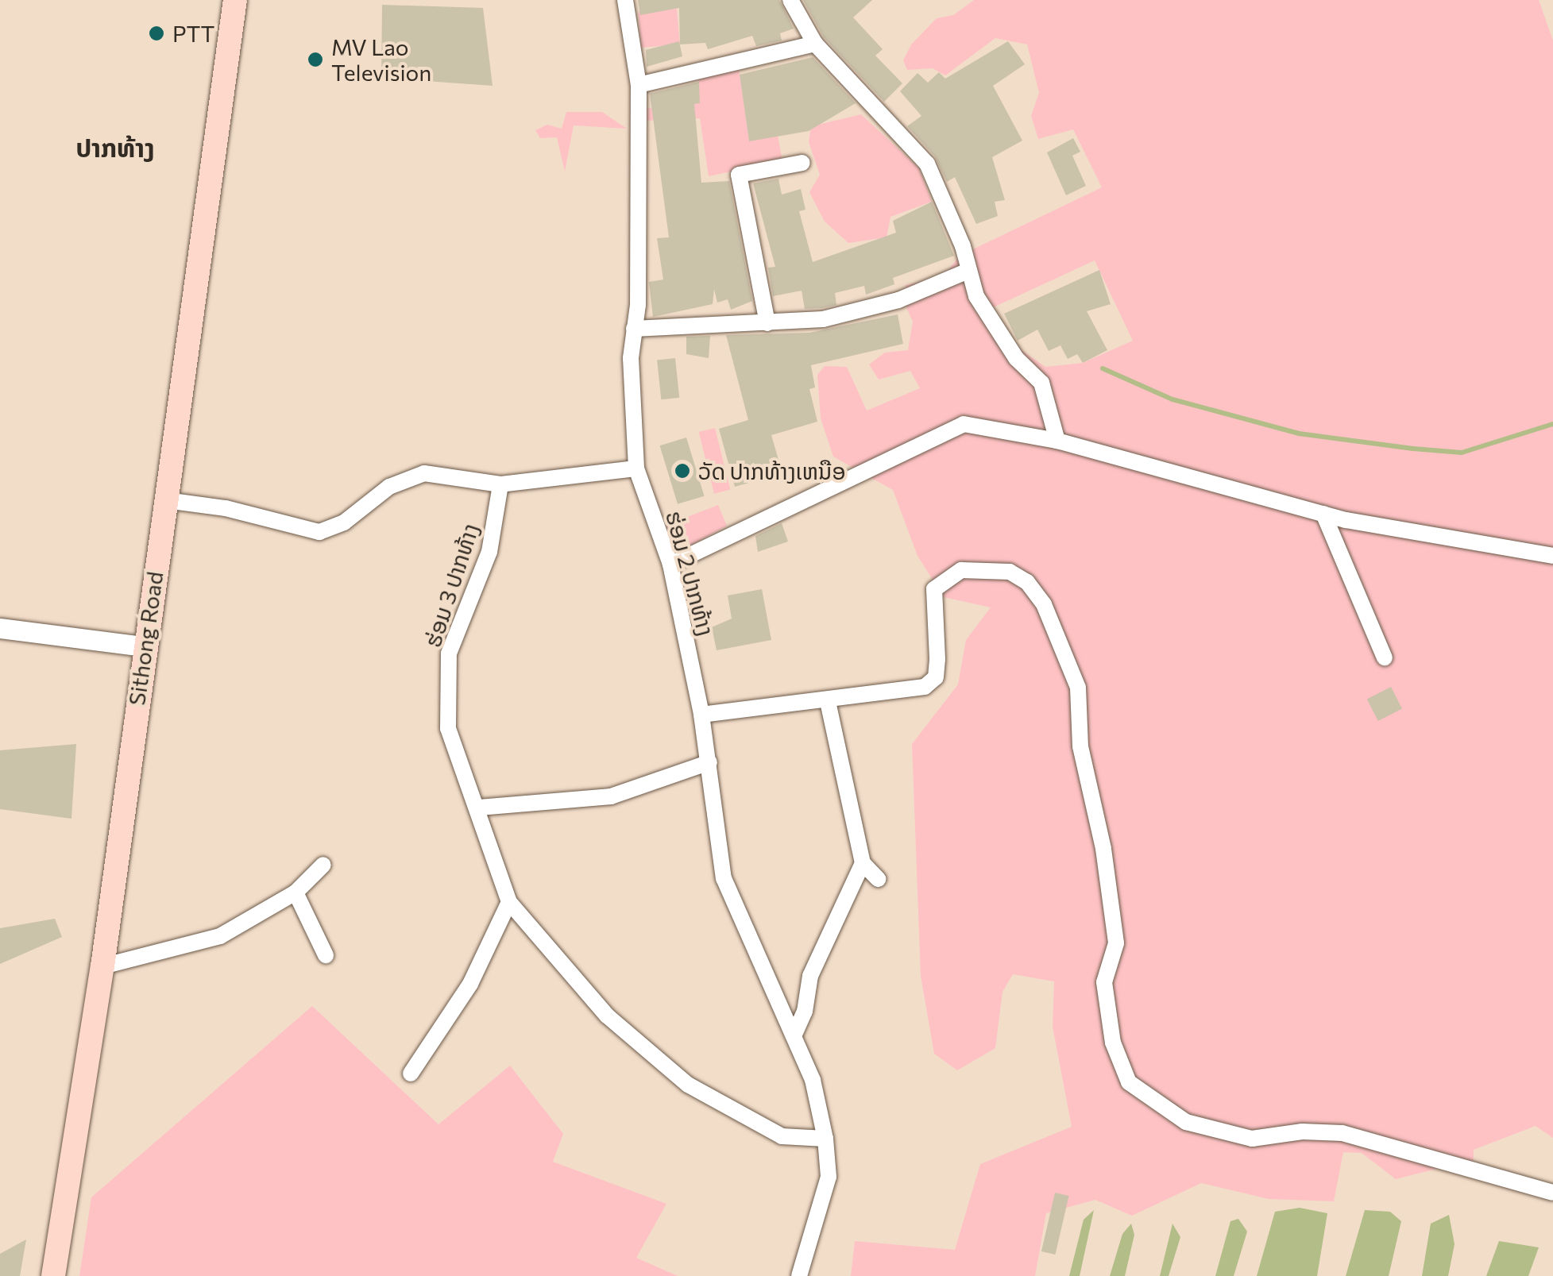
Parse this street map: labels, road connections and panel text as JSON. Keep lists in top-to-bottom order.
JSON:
{
  "streets": {
    "main road": ["Sithong Road"],
    "street": ["ຮ່ອມ 2 ປາກທ້າງ", "ຮ່ອມ 3 ປາກທ້າງ"]
  },
  "crossings": [
    ["ຮ່ອມ 2 ປາກທ້າງ", "ຮ່ອມ 3 ປາກທ້າງ"]
  ],
  "districts": ["ປາກທ້າງ"],
  "places": ["PTT", "MV Lao Television", "ວັດ ປາກທ້າງເຫນືອ"]
}
